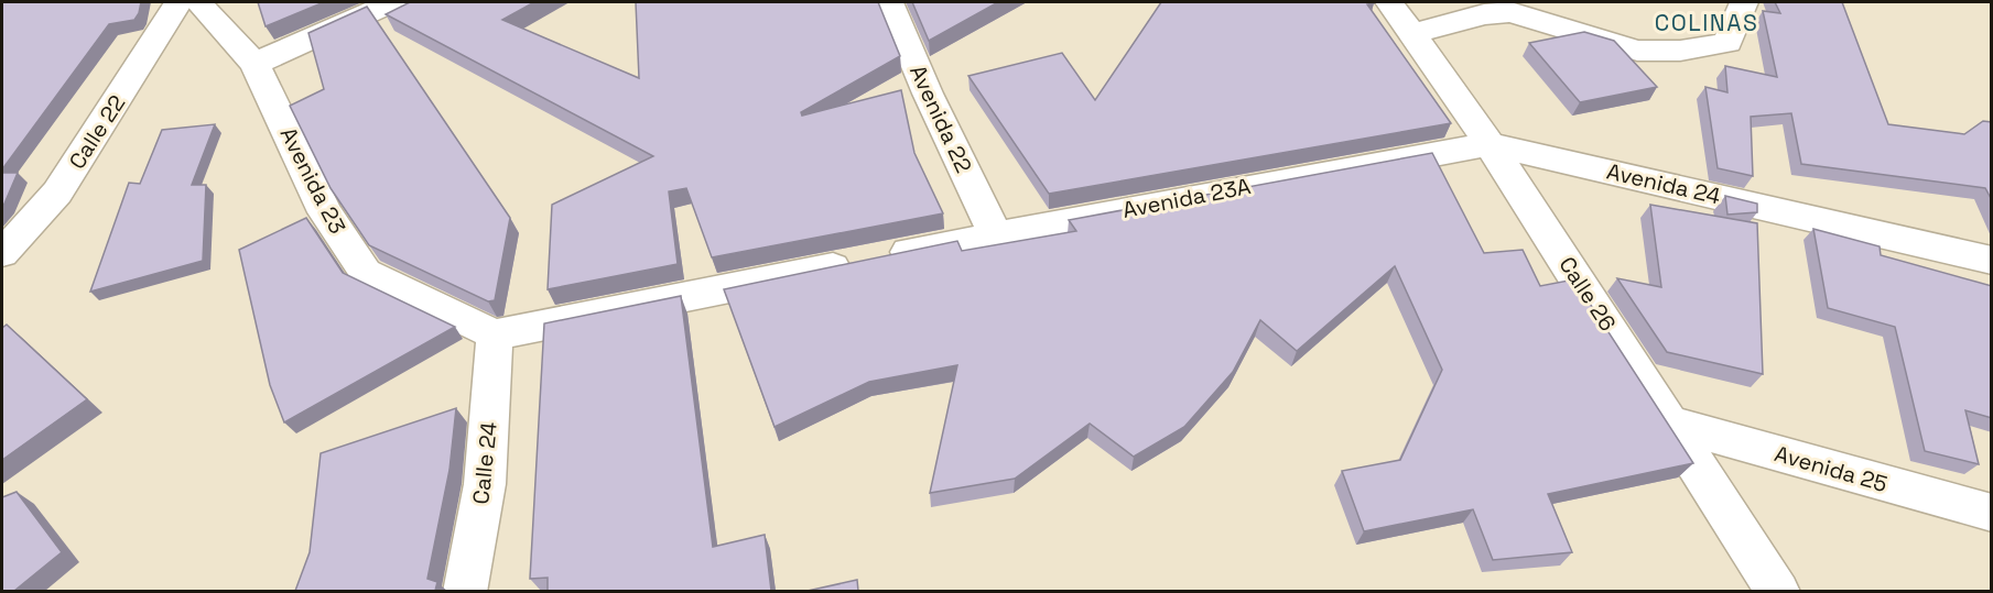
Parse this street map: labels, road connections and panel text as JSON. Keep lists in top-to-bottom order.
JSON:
{
  "streets": {
    "street": [
      "Avenida 22",
      "Calle 22",
      "Avenida 23",
      "Avenida 24",
      "Avenida 23A",
      "Calle 26",
      "Calle 24",
      "Avenida 25"
    ]
  },
  "crossings": [
    ["Avenida 22", "Avenida 23A"],
    ["Avenida 23", "Avenida 23A"],
    ["Avenida 23", "Calle 24"],
    ["Avenida 24", "Avenida 23A"],
    ["Avenida 24", "Calle 26"],
    ["Avenida 23A", "Calle 26"],
    ["Avenida 23A", "Calle 24"],
    ["Calle 26", "Avenida 25"]
  ],
  "districts": ["COLINAS"]
}
